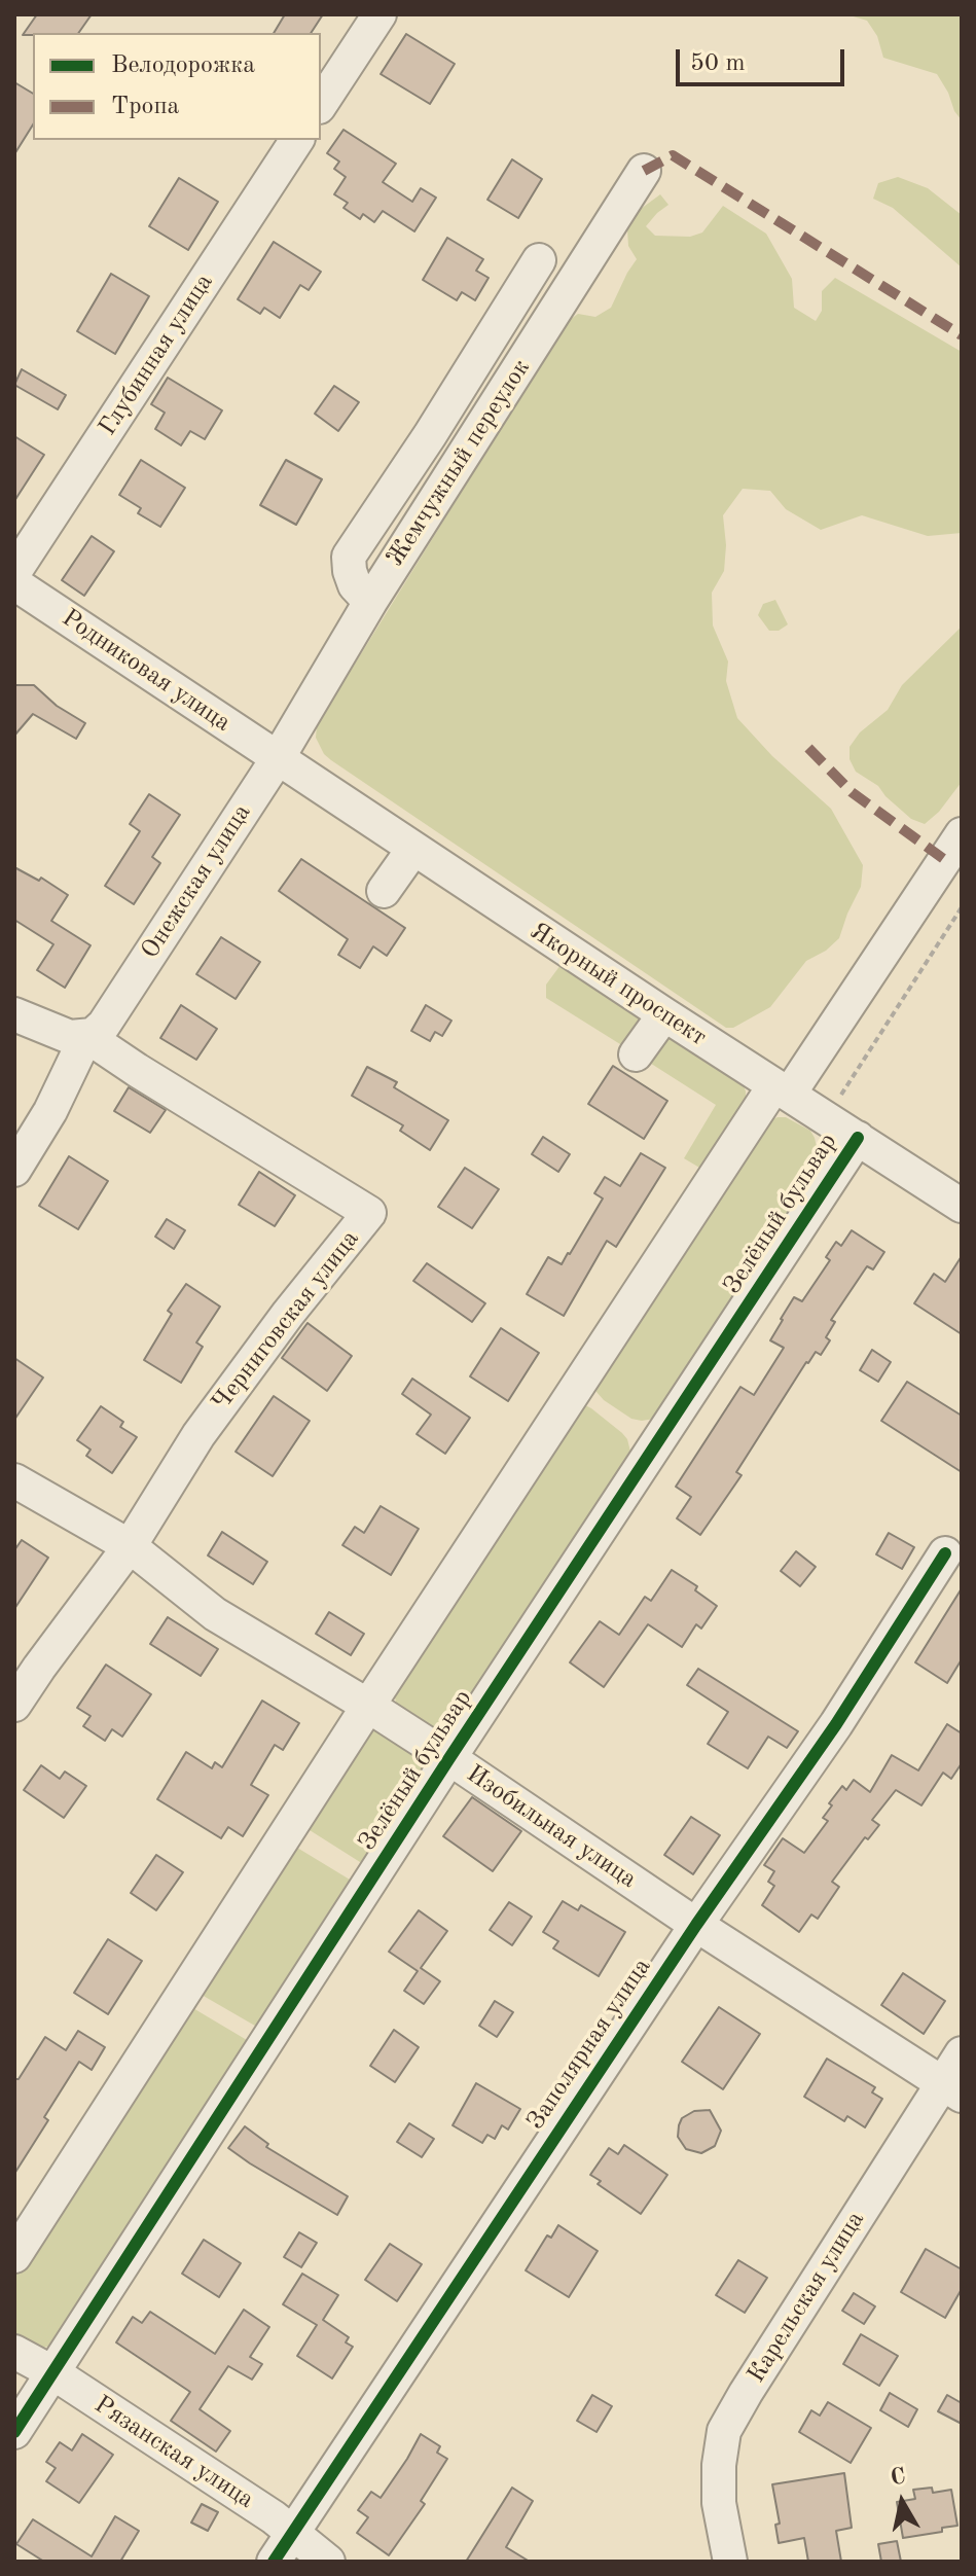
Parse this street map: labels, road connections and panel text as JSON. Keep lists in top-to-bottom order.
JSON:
{
  "streets": {
    "street": [
      "Глубинная улица",
      "Жемчужный переулок",
      "Родниковая улица",
      "Онежская улица",
      "Якорный проспект",
      "Зелёный бульвар",
      "Черниговская улица",
      "Изобильная улица",
      "Заполярная улица",
      "Карельская улица",
      "Рязанская улица"
    ]
  },
  "crossings": [
    ["Жемчужный переулок", "Родниковая улица"],
    ["Жемчужный переулок", "Онежская улица"],
    ["Жемчужный переулок", "Якорный проспект"],
    ["Родниковая улица", "Онежская улица"],
    ["Родниковая улица", "Якорный проспект"],
    ["Онежская улица", "Якорный проспект"],
    ["Онежская улица", "Черниговская улица"],
    ["Якорный проспект", "Зелёный бульвар"],
    ["Зелёный бульвар", "Изобильная улица"],
    ["Зелёный бульвар", "Рязанская улица"],
    ["Черниговская улица", "Изобильная улица"],
    ["Изобильная улица", "Заполярная улица"],
    ["Изобильная улица", "Карельская улица"],
    ["Заполярная улица", "Рязанская улица"]
  ],
  "legend": ["Велодорожка", "Тропа"],
  "scale_bar": "50 m",
  "north": "top"
}
